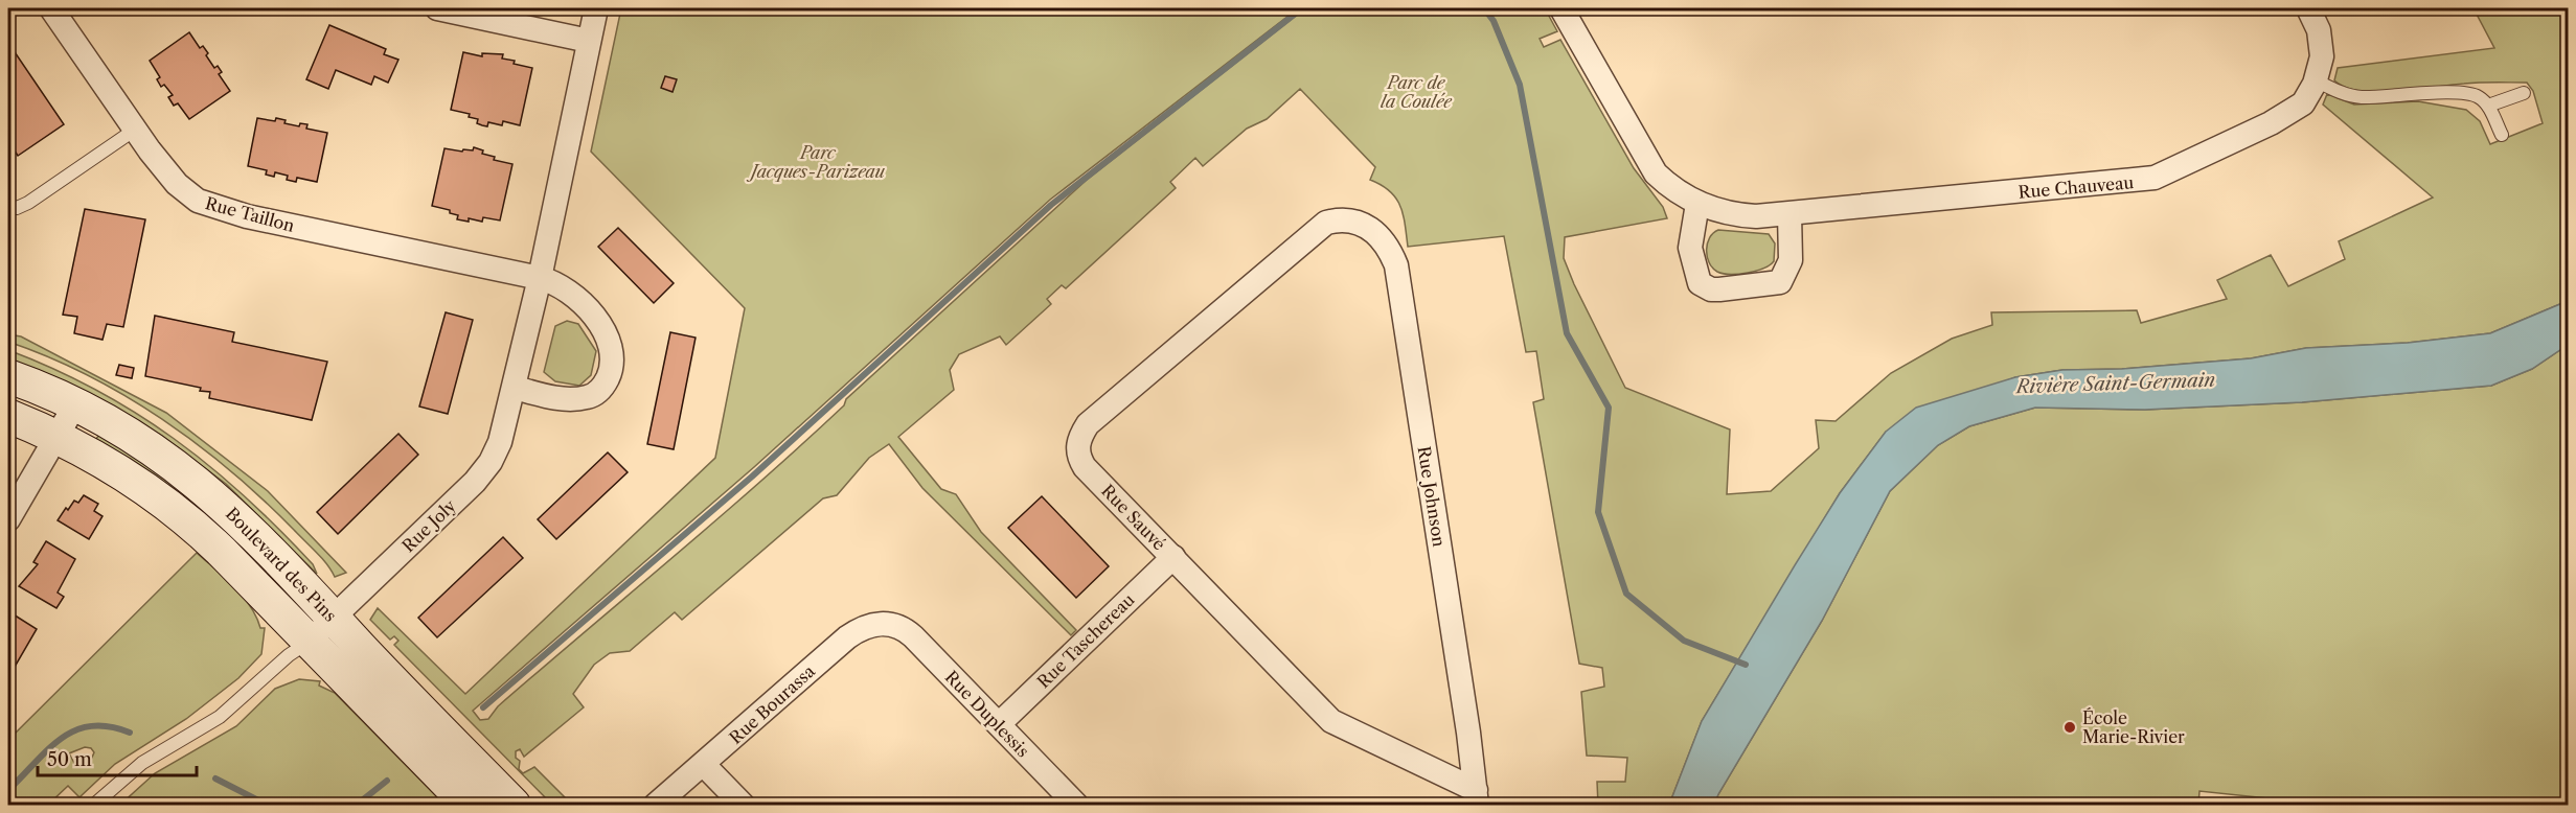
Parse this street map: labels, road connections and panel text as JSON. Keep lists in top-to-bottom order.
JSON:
{
  "streets": {
    "street": [
      "Rue Chauveau",
      "Rue Taillon",
      "Rue Johnson",
      "Rue Sauvé",
      "Rue Joly",
      "Boulevard des Pins",
      "Rue Taschereau",
      "Rue Bourassa",
      "Rue Duplessis"
    ]
  },
  "crossings": [
    ["Rue Taillon", "Rue Joly"],
    ["Rue Johnson", "Rue Sauvé"],
    ["Rue Sauvé", "Rue Taschereau"],
    ["Rue Joly", "Boulevard des Pins"],
    ["Rue Taschereau", "Rue Duplessis"],
    ["Rue Bourassa", "Rue Duplessis"]
  ],
  "water": ["Rivière Saint-Germain"],
  "parks": ["Parc de la Coulée", "Parc Jacques-Parizeau"],
  "places": ["École Marie-Rivier"],
  "scale_bar": "50 m"
}
